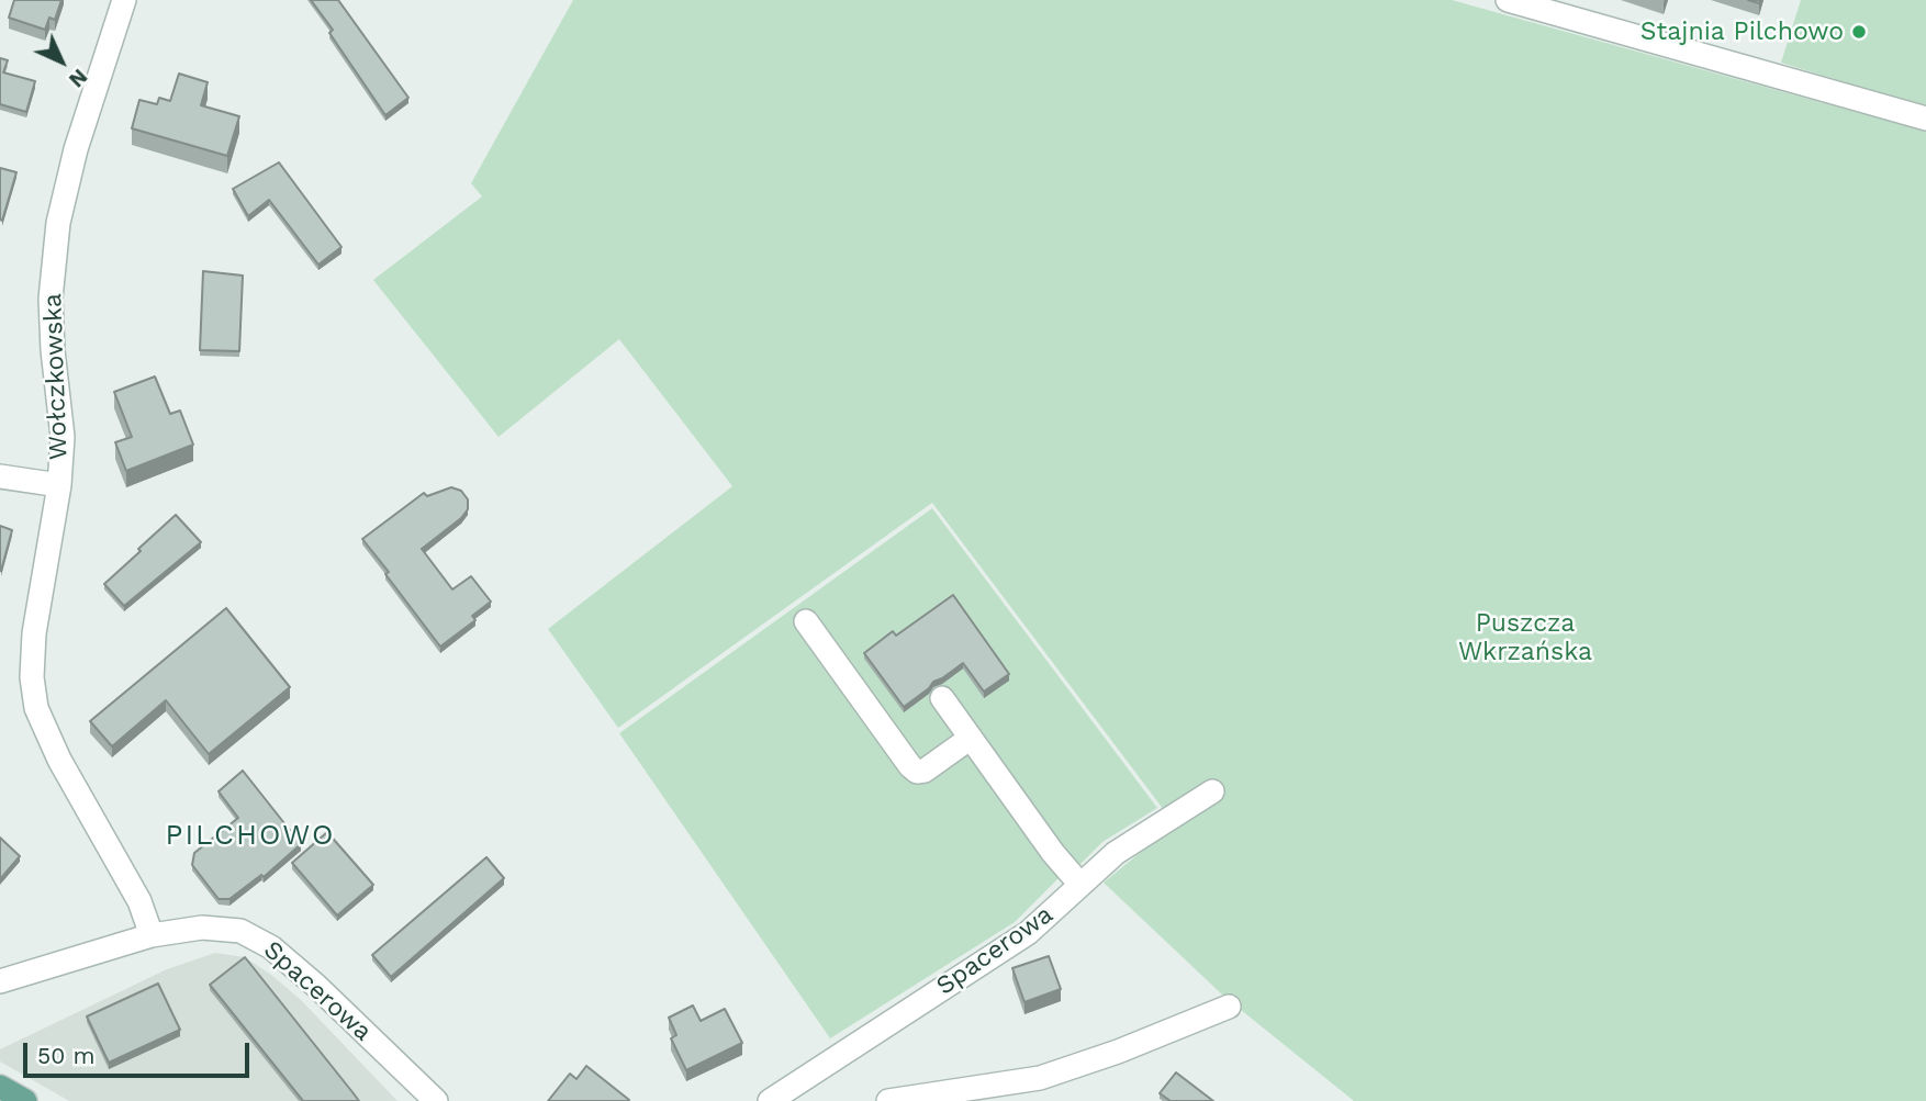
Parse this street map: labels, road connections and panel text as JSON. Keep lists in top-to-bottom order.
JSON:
{
  "streets": {
    "street": ["Wołczkowska", "Spacerowa"]
  },
  "crossings": [
    ["Wołczkowska", "Spacerowa"]
  ],
  "districts": ["PILCHOWO"],
  "parks": ["Puszcza Wkrzańska"],
  "places": ["Stajnia Pilchowo"],
  "scale_bar": "50 m",
  "north": "bottom right"
}
